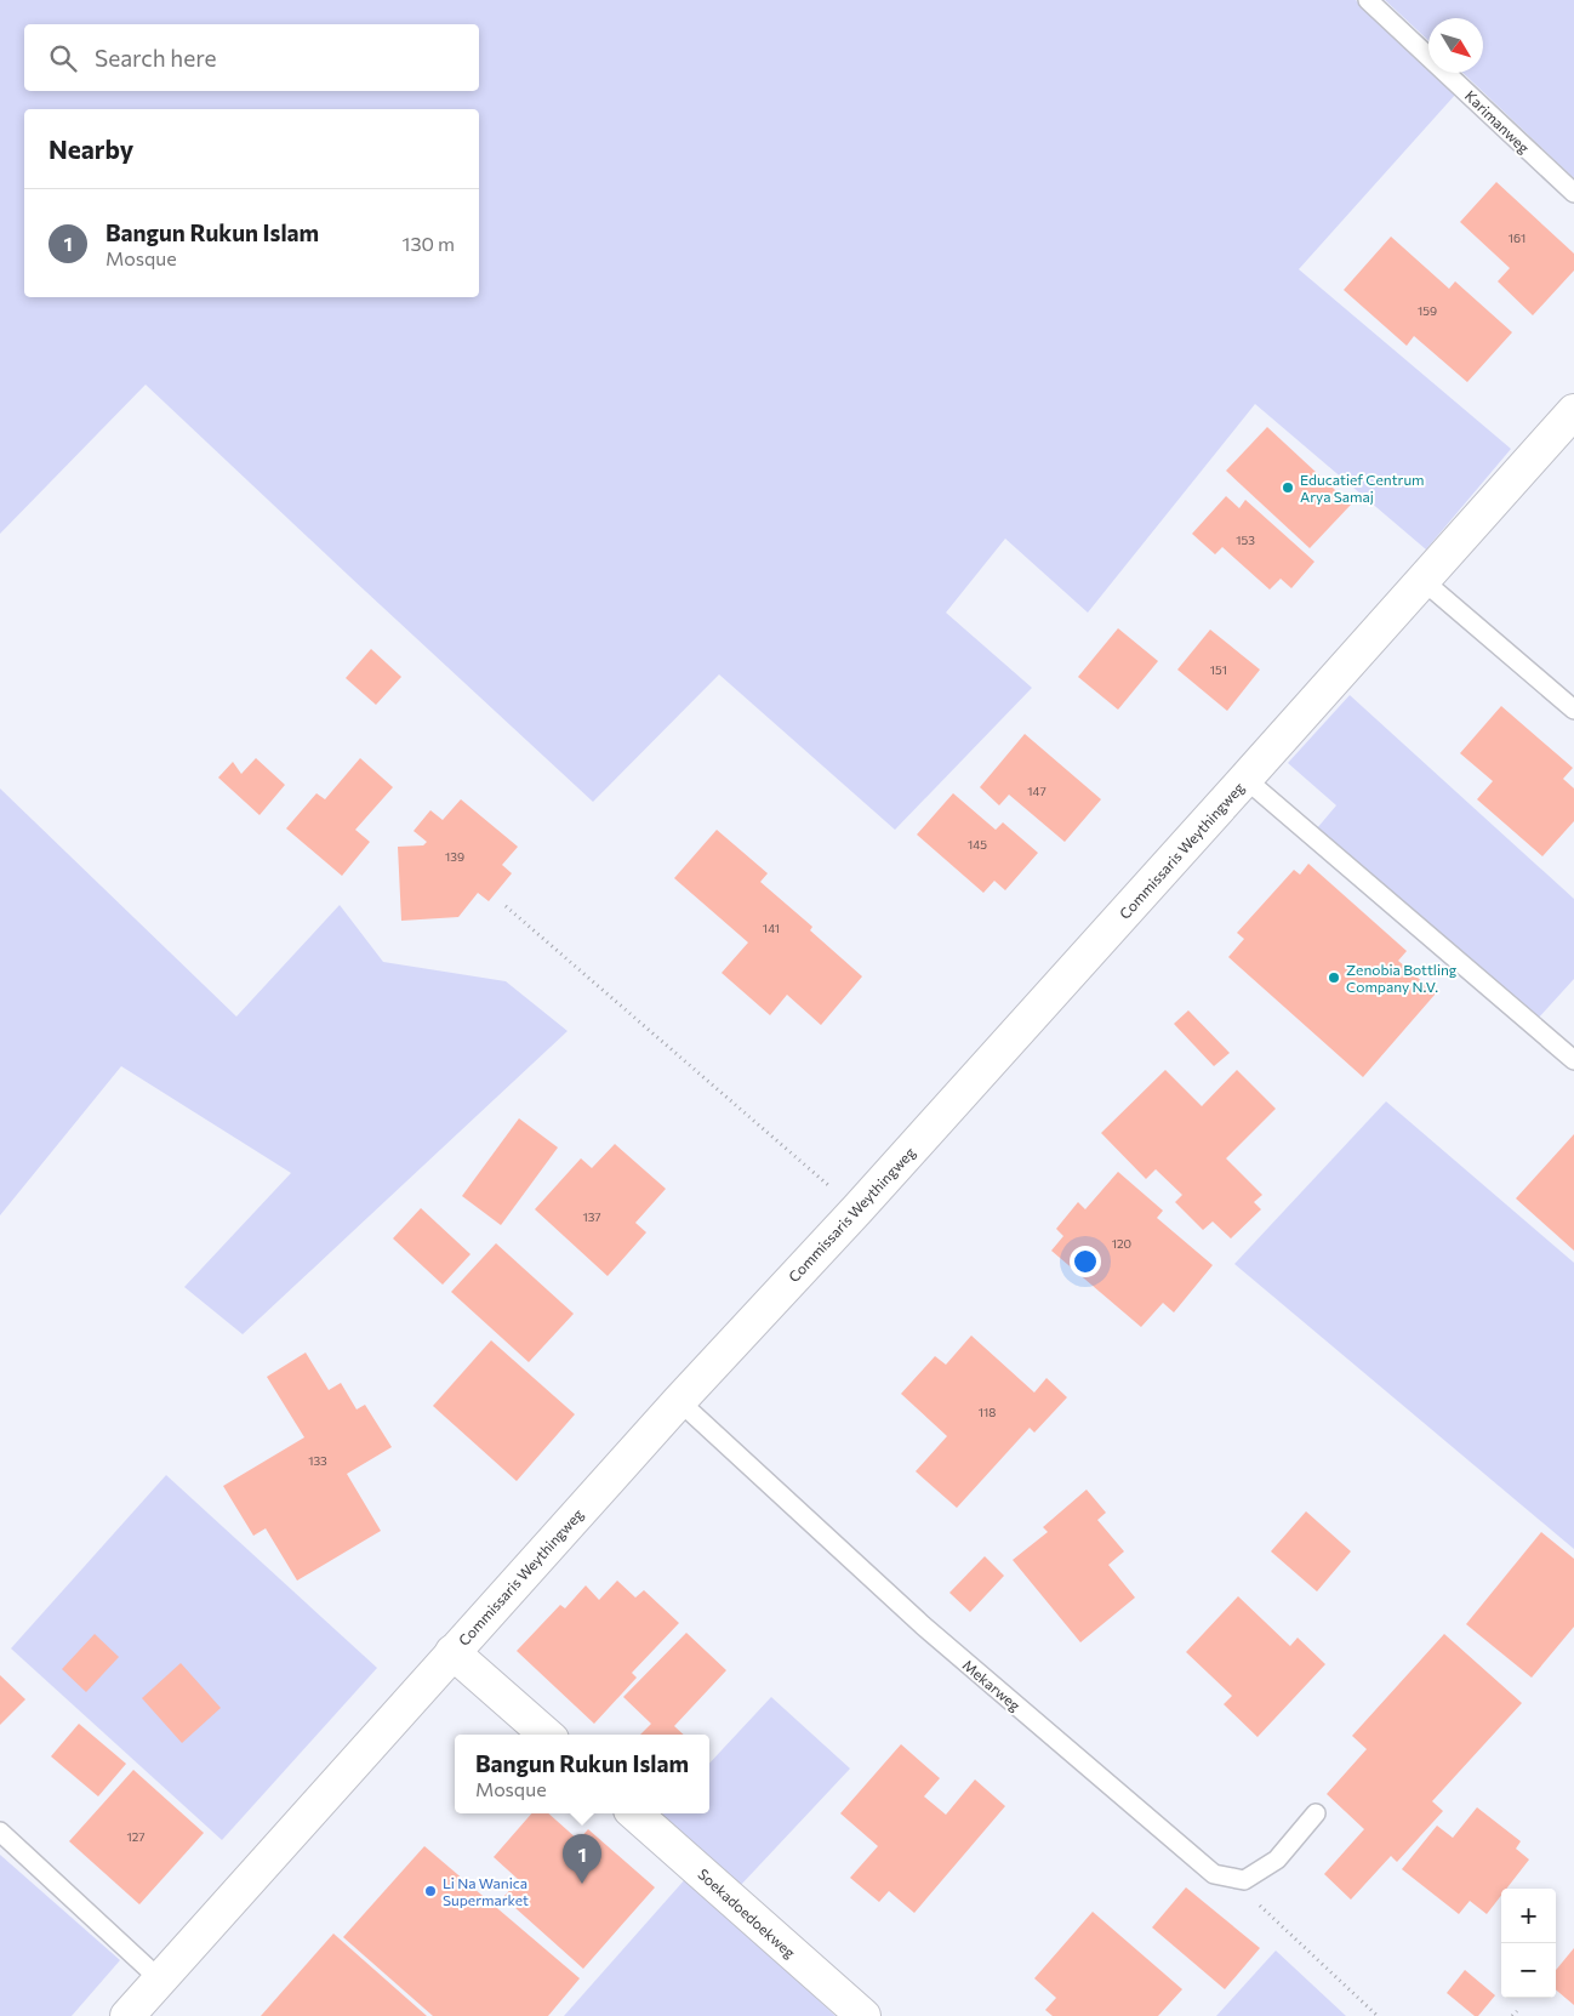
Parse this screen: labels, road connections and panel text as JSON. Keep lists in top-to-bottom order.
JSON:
{
  "streets": {
    "main road": ["Commissaris Weythingweg", "Soekadoedoekweg"],
    "lane": ["Karimanweg", "Mekarweg"]
  },
  "crossings": [
    ["Commissaris Weythingweg", "Mekarweg"]
  ],
  "places": ["Educatief Centrum Arya Samaj", "Zenobia Bottling Company N.V.", "Li Na Wanica Supermarket"],
  "house_numbers": [
    "161",
    "159",
    "153",
    "151",
    "147",
    "145",
    "139",
    "141",
    "137",
    "120",
    "118",
    "133",
    "127"
  ],
  "north": "bottom right",
  "page": {
    "search": "Search here",
    "heading": "Nearby",
    "list": [
      {
        "mark": "1",
        "name": "Bangun Rukun Islam",
        "note": "Mosque",
        "value": "130 m"
      }
    ],
    "popup": ["Bangun Rukun Islam", "Mosque"],
    "pins": "1",
    "map_buttons": ["+", "−"]
  }
}
